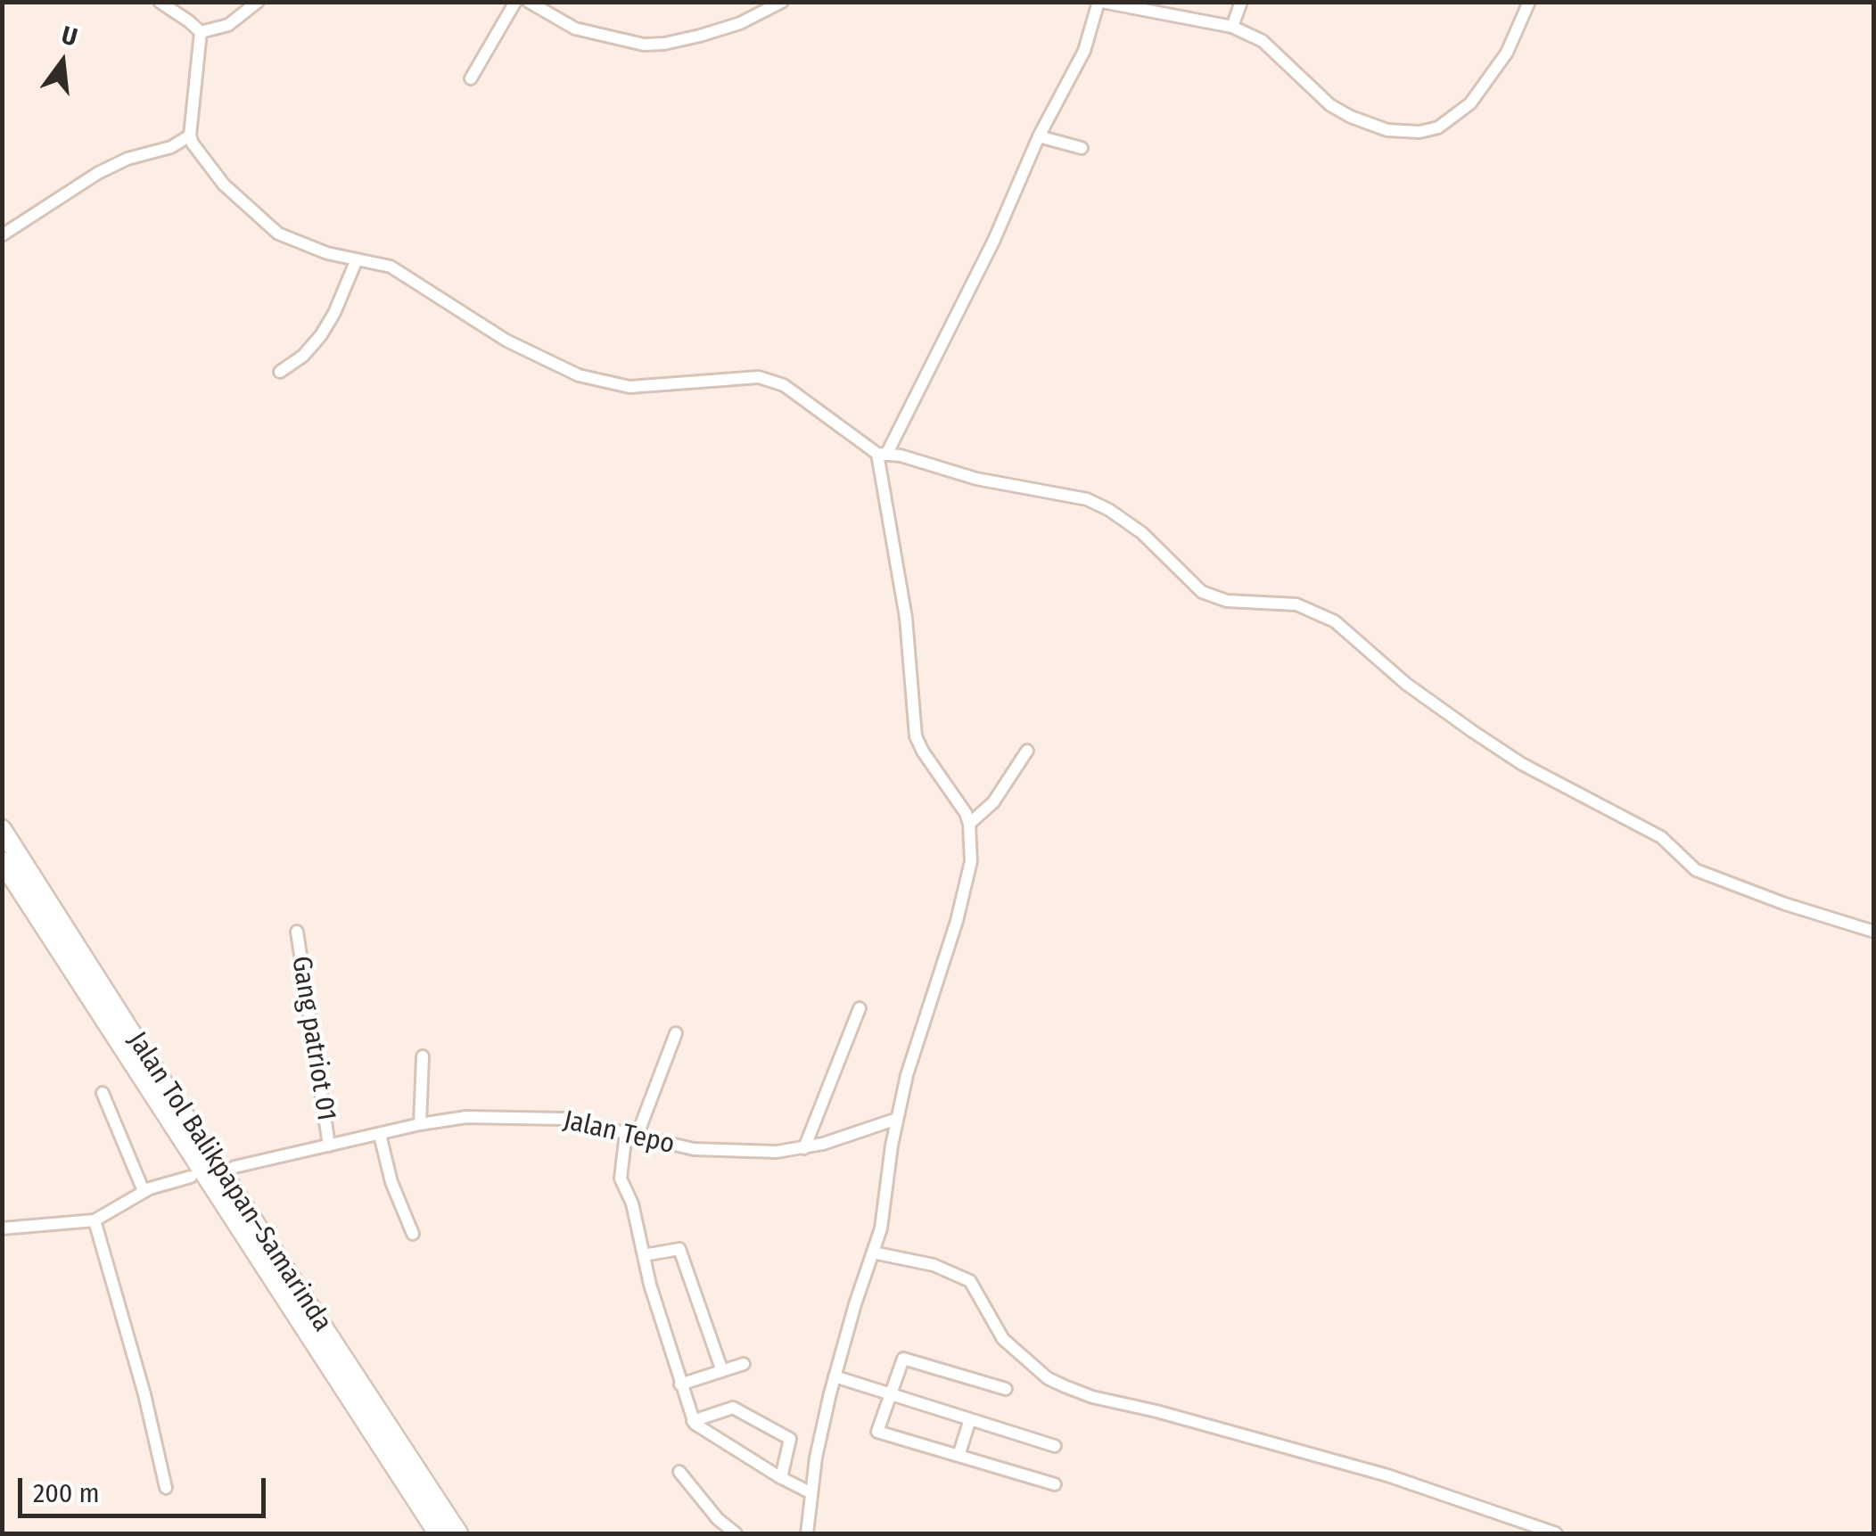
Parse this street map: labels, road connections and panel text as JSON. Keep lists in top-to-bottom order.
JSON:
{
  "streets": {
    "highway": ["Jalan Tol Balikpapan–Samarinda"],
    "street": ["Gang patriot 01", "Jalan Tepo"]
  },
  "crossings": [
    ["Gang patriot 01", "Jalan Tepo"]
  ],
  "scale_bar": "200 m",
  "north": "top"
}
